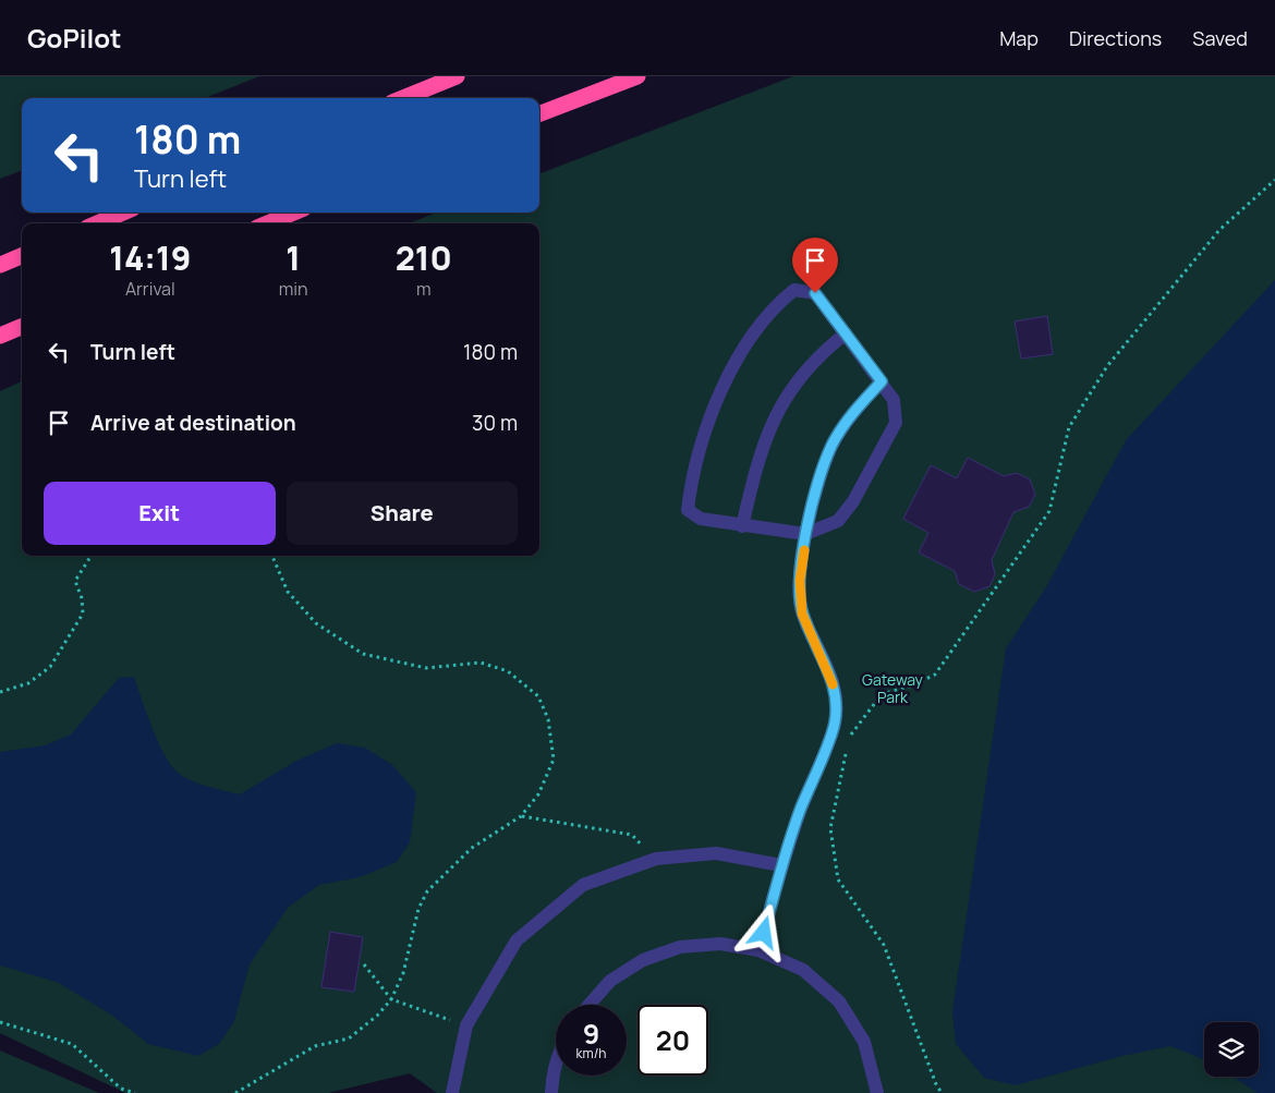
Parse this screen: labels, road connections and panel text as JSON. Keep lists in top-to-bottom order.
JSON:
{
  "parks": ["Gateway Park"],
  "page": {
    "header": "GoPilot",
    "nav": ["Map", "Directions", "Saved"],
    "turn": ["180 m", "Turn left"],
    "eta": [
      "14:19",
      "Arrival",
      "1",
      "min",
      "210",
      "m"
    ],
    "list": [
      {
        "name": "Turn left",
        "value": "180 m"
      },
      {
        "name": "Arrive at destination",
        "value": "30 m"
      }
    ],
    "buttons": ["Exit", "Share"],
    "speed": "9 km/h",
    "limit": "20"
  }
}
